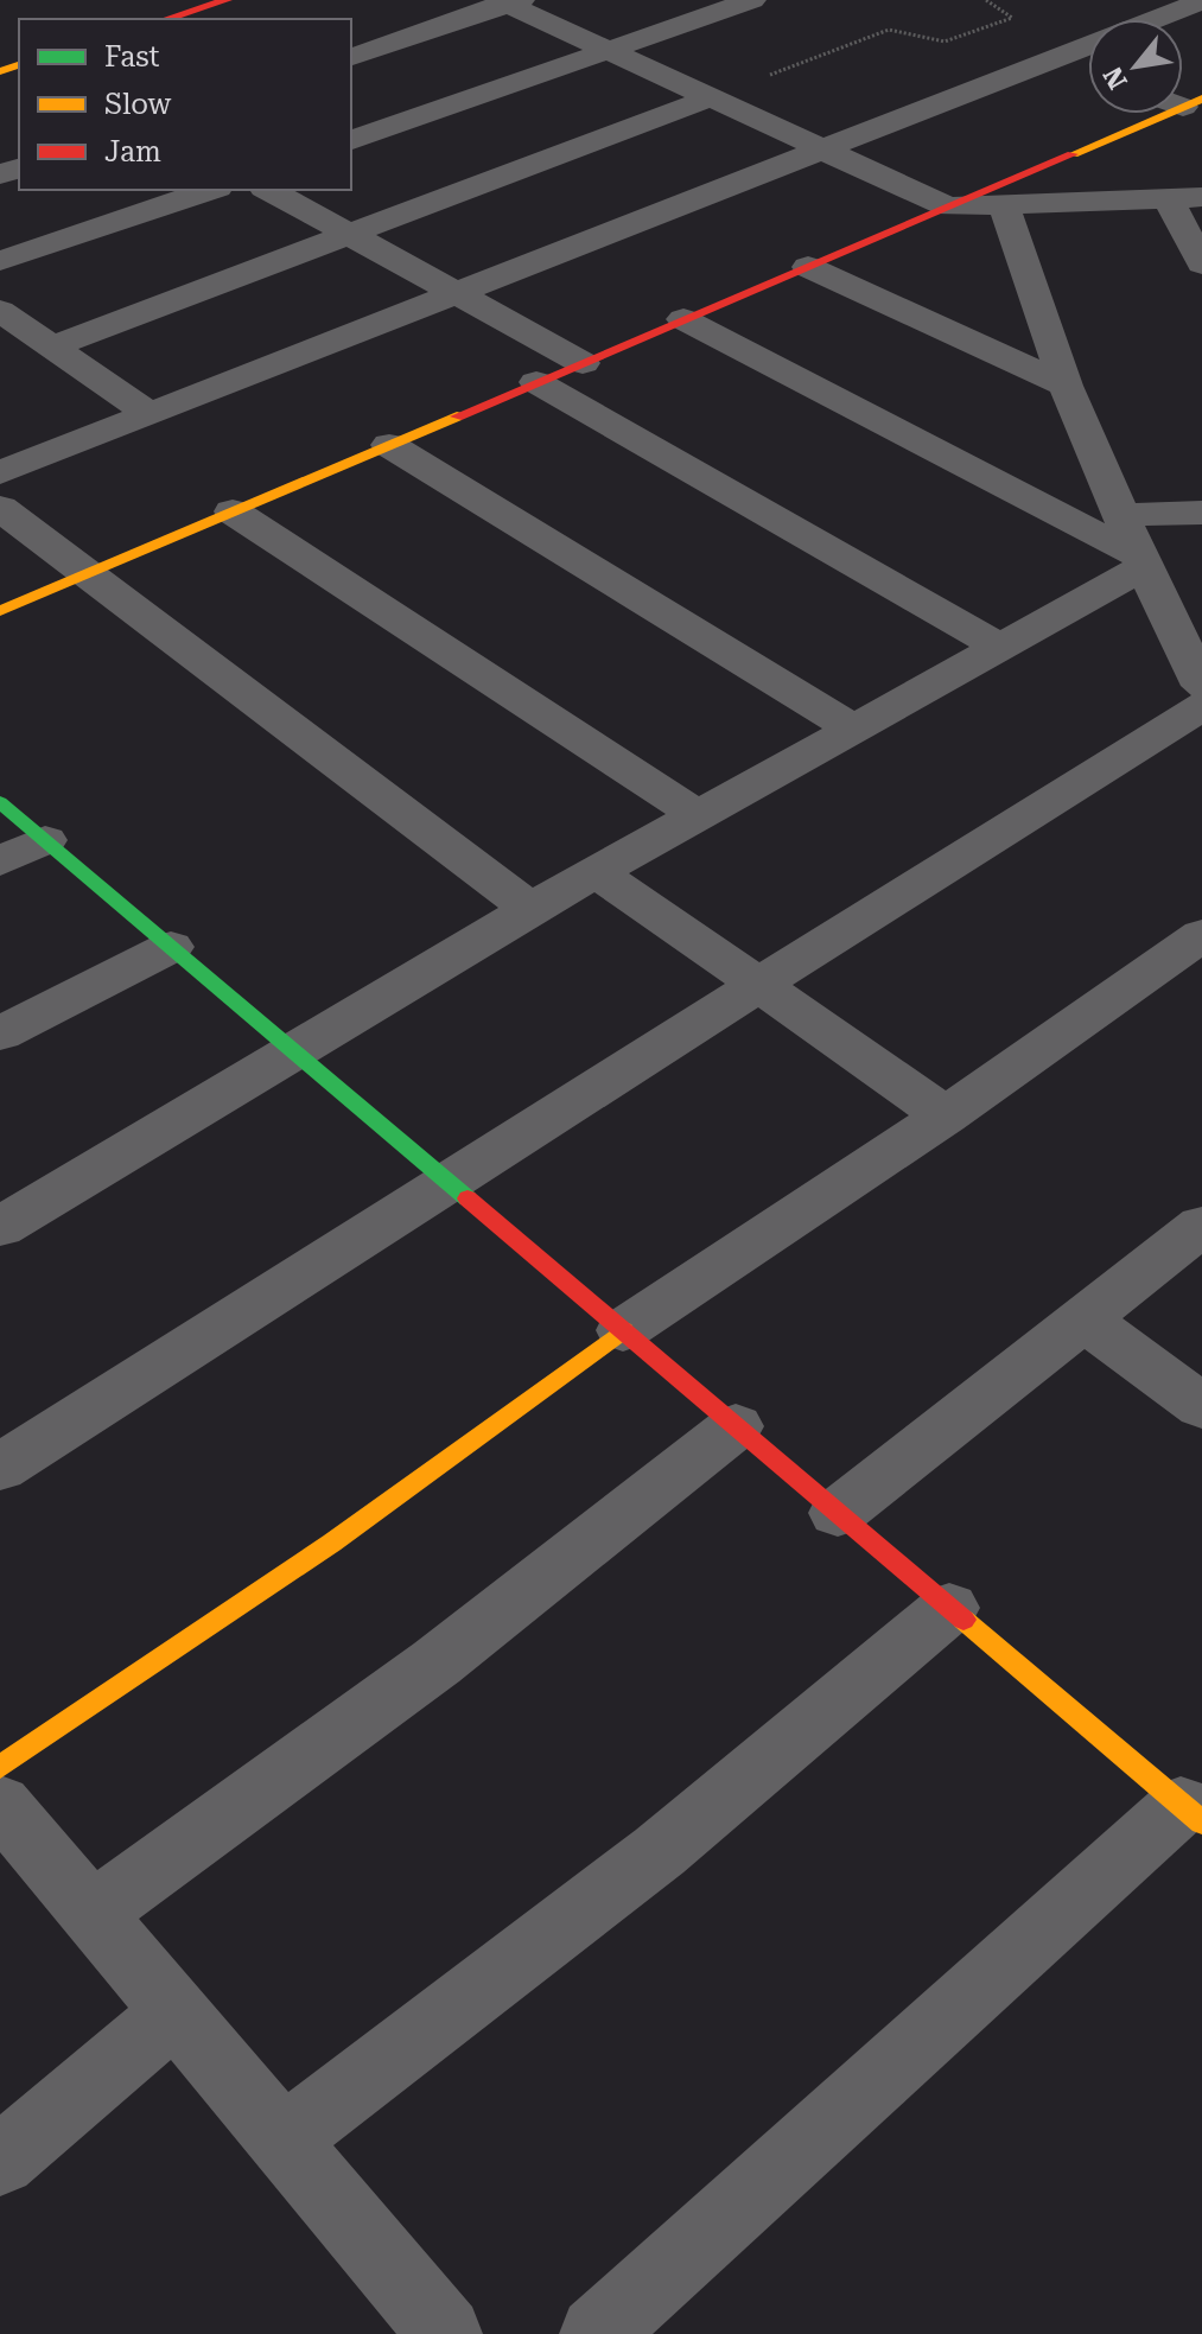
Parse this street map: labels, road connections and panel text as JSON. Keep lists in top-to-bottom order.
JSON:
{
  "legend": ["Fast", "Slow", "Jam"],
  "north": "bottom left"
}
